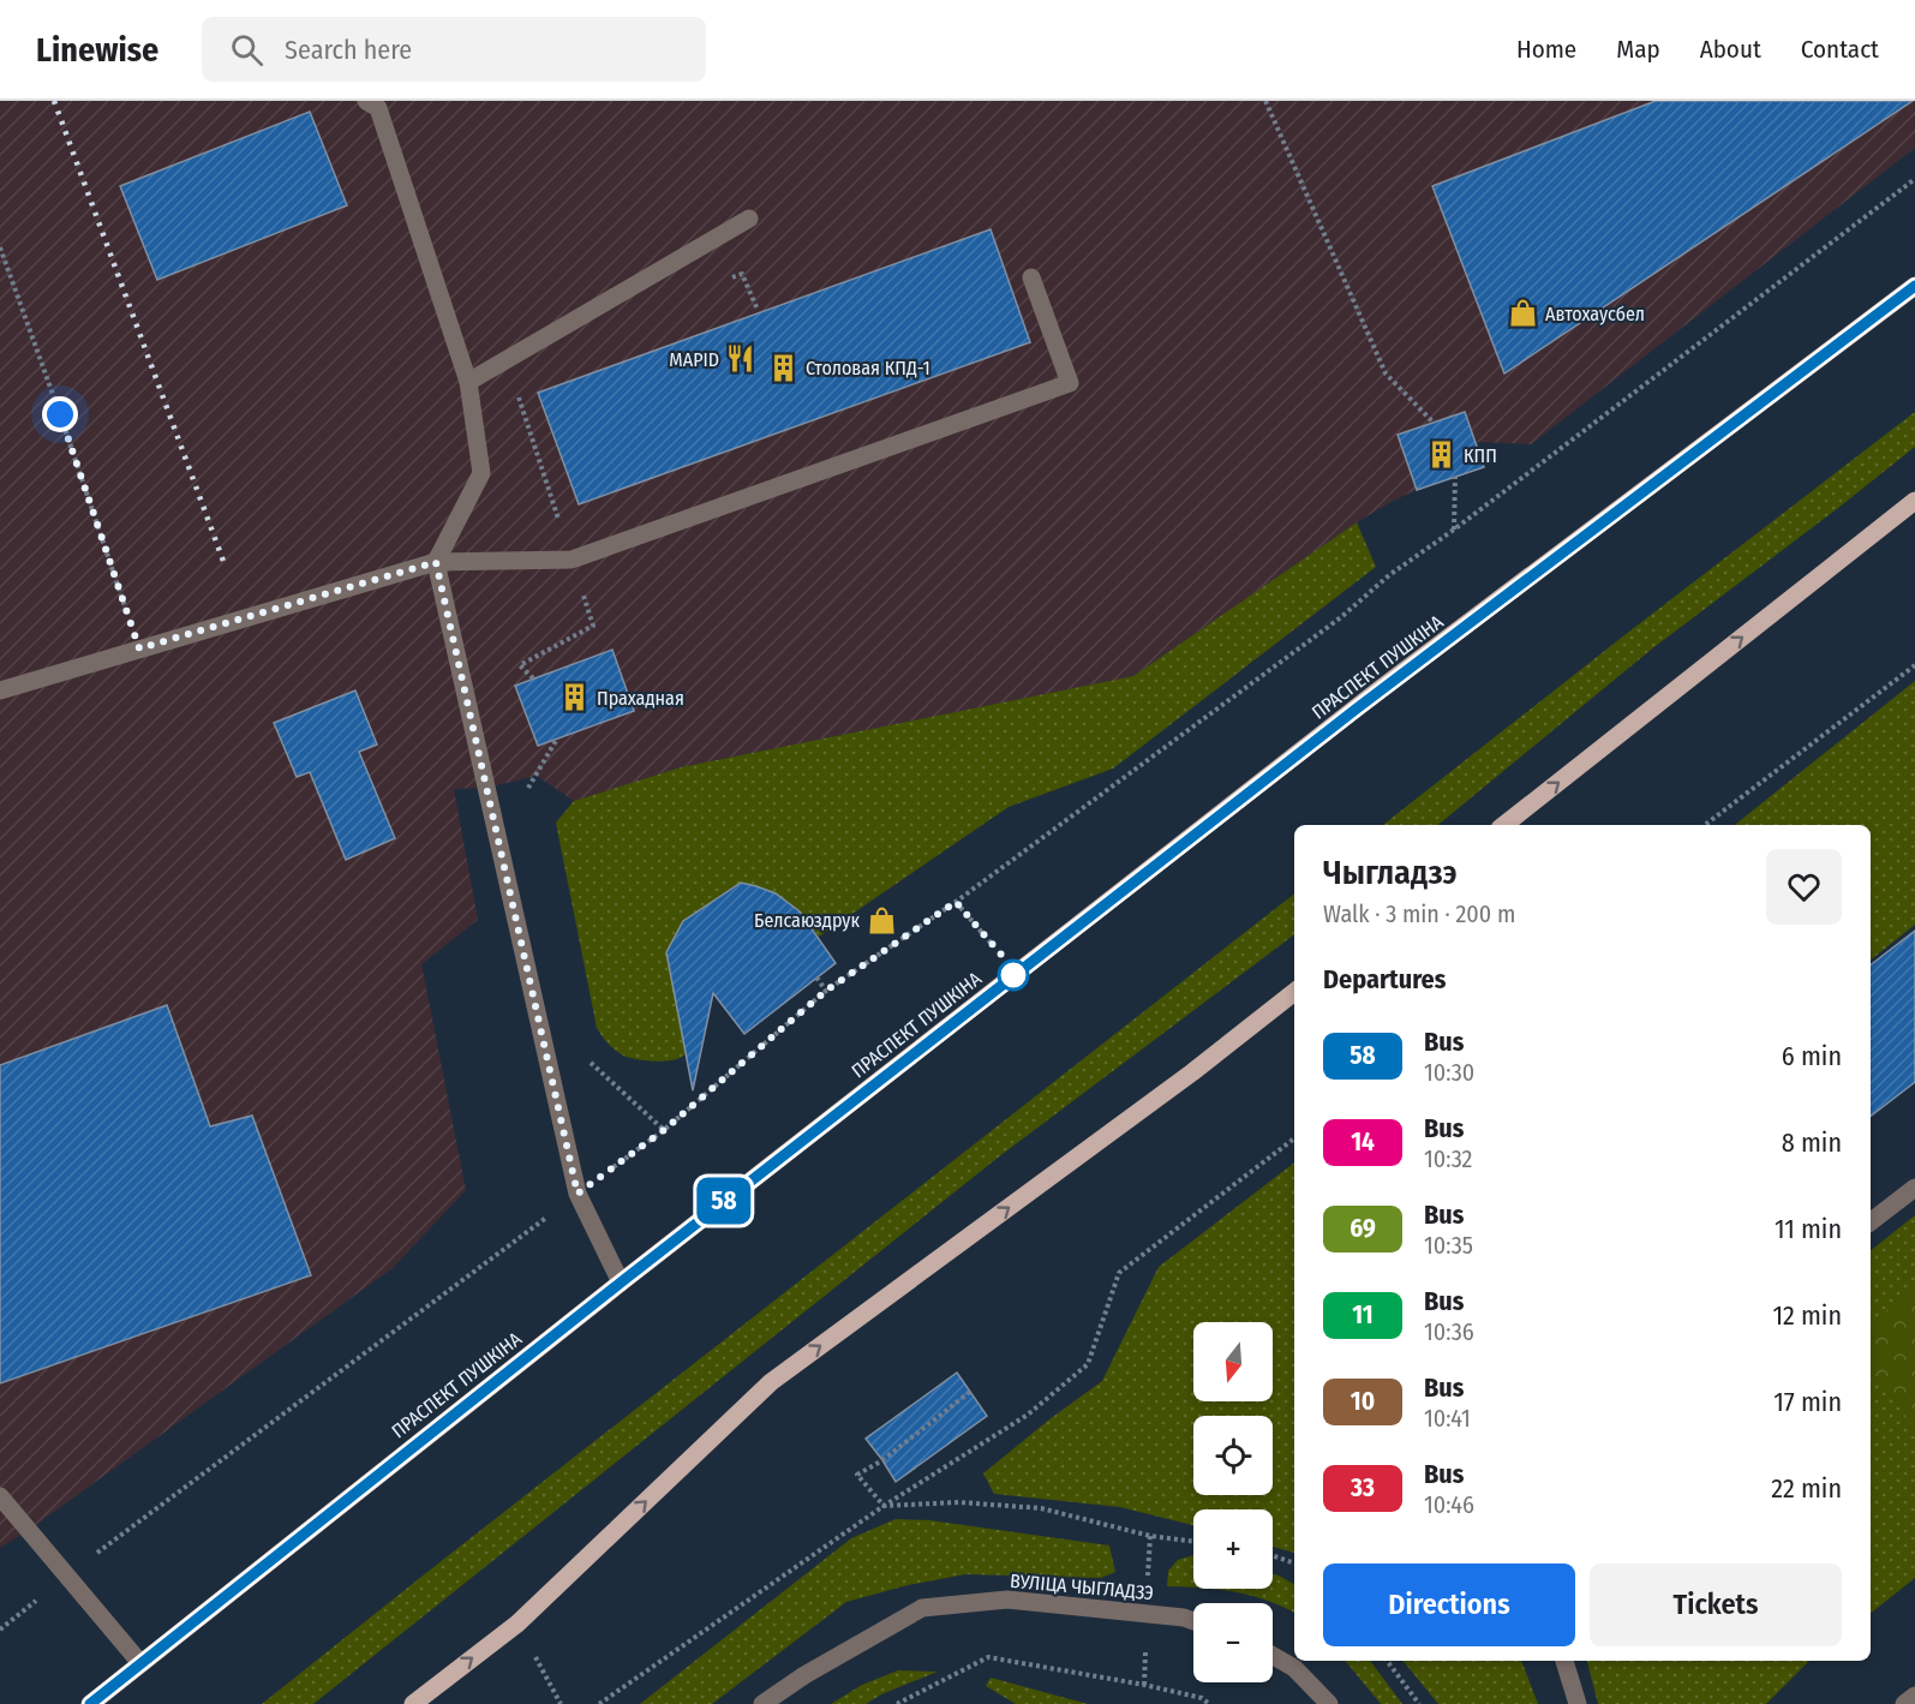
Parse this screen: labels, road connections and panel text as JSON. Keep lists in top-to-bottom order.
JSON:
{
  "streets": {
    "main road": ["ПРАСПЕКТ ПУШКІНА"],
    "street": ["ВУЛІЦА ЧЫГЛАДЗЭ"]
  },
  "places": {
    "shop": ["Автохаусбел", "Белсаюздрук"],
    "restaurant": ["MAPID"],
    "building": ["Столовая КПД-1", "КПП", "Прахадная"]
  },
  "lines": ["bus line 58"],
  "north": "bottom",
  "page": {
    "header": "Linewise",
    "search": "Search here",
    "nav": [
      "Home",
      "Map",
      "About",
      "Contact"
    ],
    "on_map": "58",
    "heading": [
      ["Чыгладзэ", "Walk · 3 min · 200 m"],
      "Departures"
    ],
    "list": [
      {
        "mark": "58",
        "name": "Bus",
        "note": "10:30",
        "value": "6 min"
      },
      {
        "mark": "14",
        "name": "Bus",
        "note": "10:32",
        "value": "8 min"
      },
      {
        "mark": "69",
        "name": "Bus",
        "note": "10:35",
        "value": "11 min"
      },
      {
        "mark": "11",
        "name": "Bus",
        "note": "10:36",
        "value": "12 min"
      },
      {
        "mark": "10",
        "name": "Bus",
        "note": "10:41",
        "value": "17 min"
      },
      {
        "mark": "33",
        "name": "Bus",
        "note": "10:46",
        "value": "22 min"
      }
    ],
    "map_buttons": ["+", "−"],
    "buttons": ["Directions", "Tickets"]
  }
}
